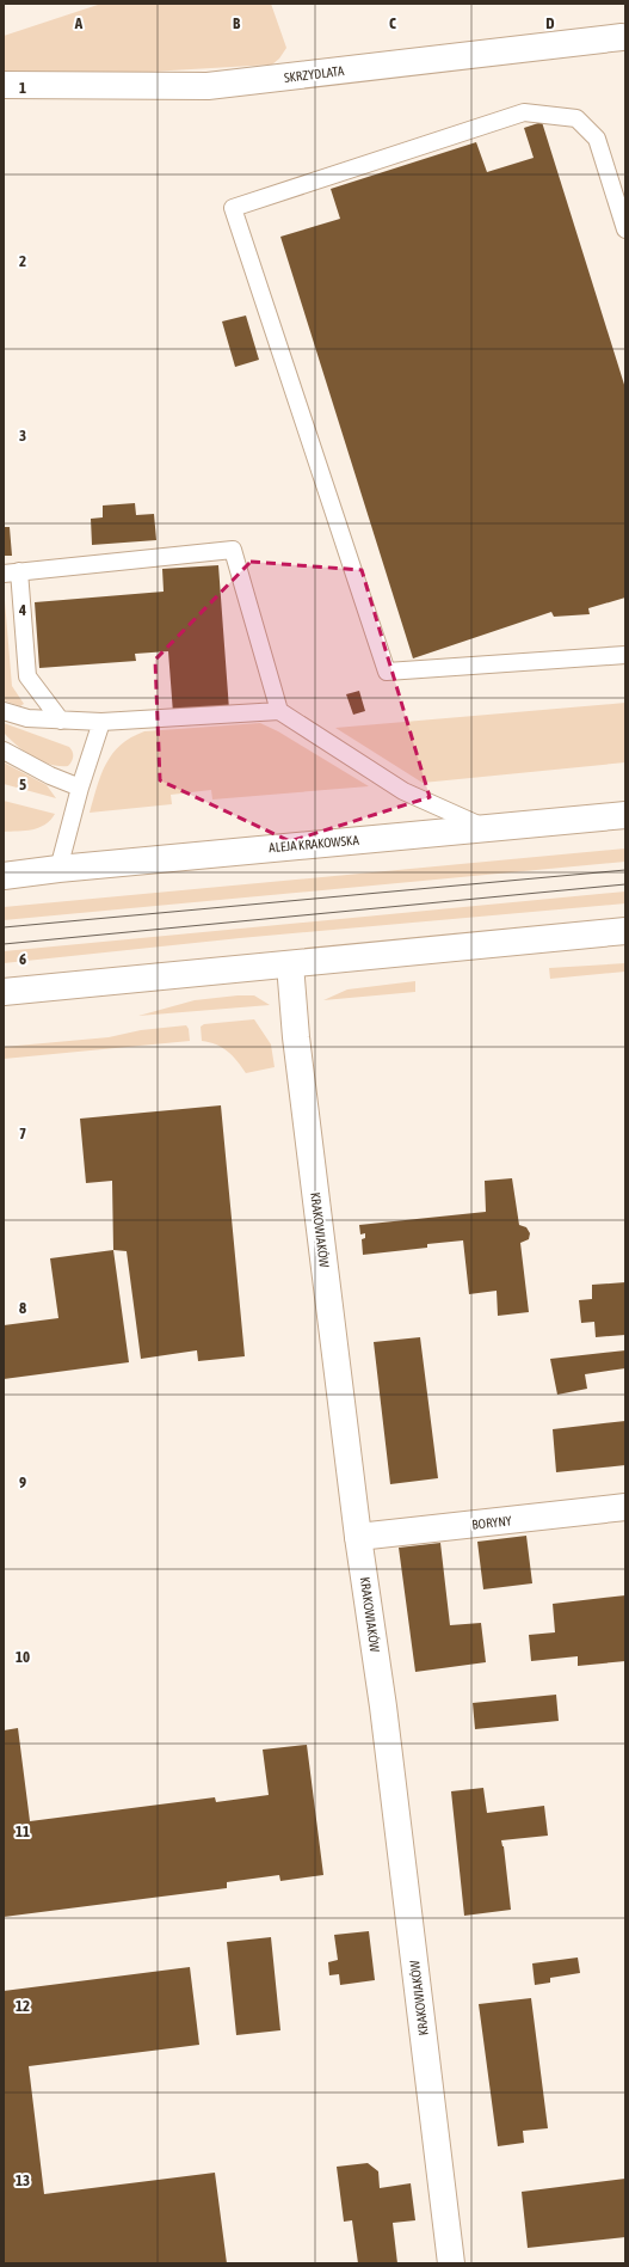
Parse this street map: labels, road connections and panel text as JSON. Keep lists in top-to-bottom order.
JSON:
{
  "streets": {
    "street": [
      "SKRZYDLATA",
      "ALEJA KRAKOWSKA",
      "KRAKOWIAKÓW",
      "BORYNY"
    ]
  },
  "crossings": [
    ["KRAKOWIAKÓW", "BORYNY"]
  ],
  "grid": {
    "columns": [
      "A",
      "B",
      "C",
      "D"
    ],
    "rows": [
      "1",
      "2",
      "3",
      "4",
      "5",
      "6",
      "7",
      "8",
      "9",
      "10",
      "11",
      "12",
      "13"
    ]
  }
}
